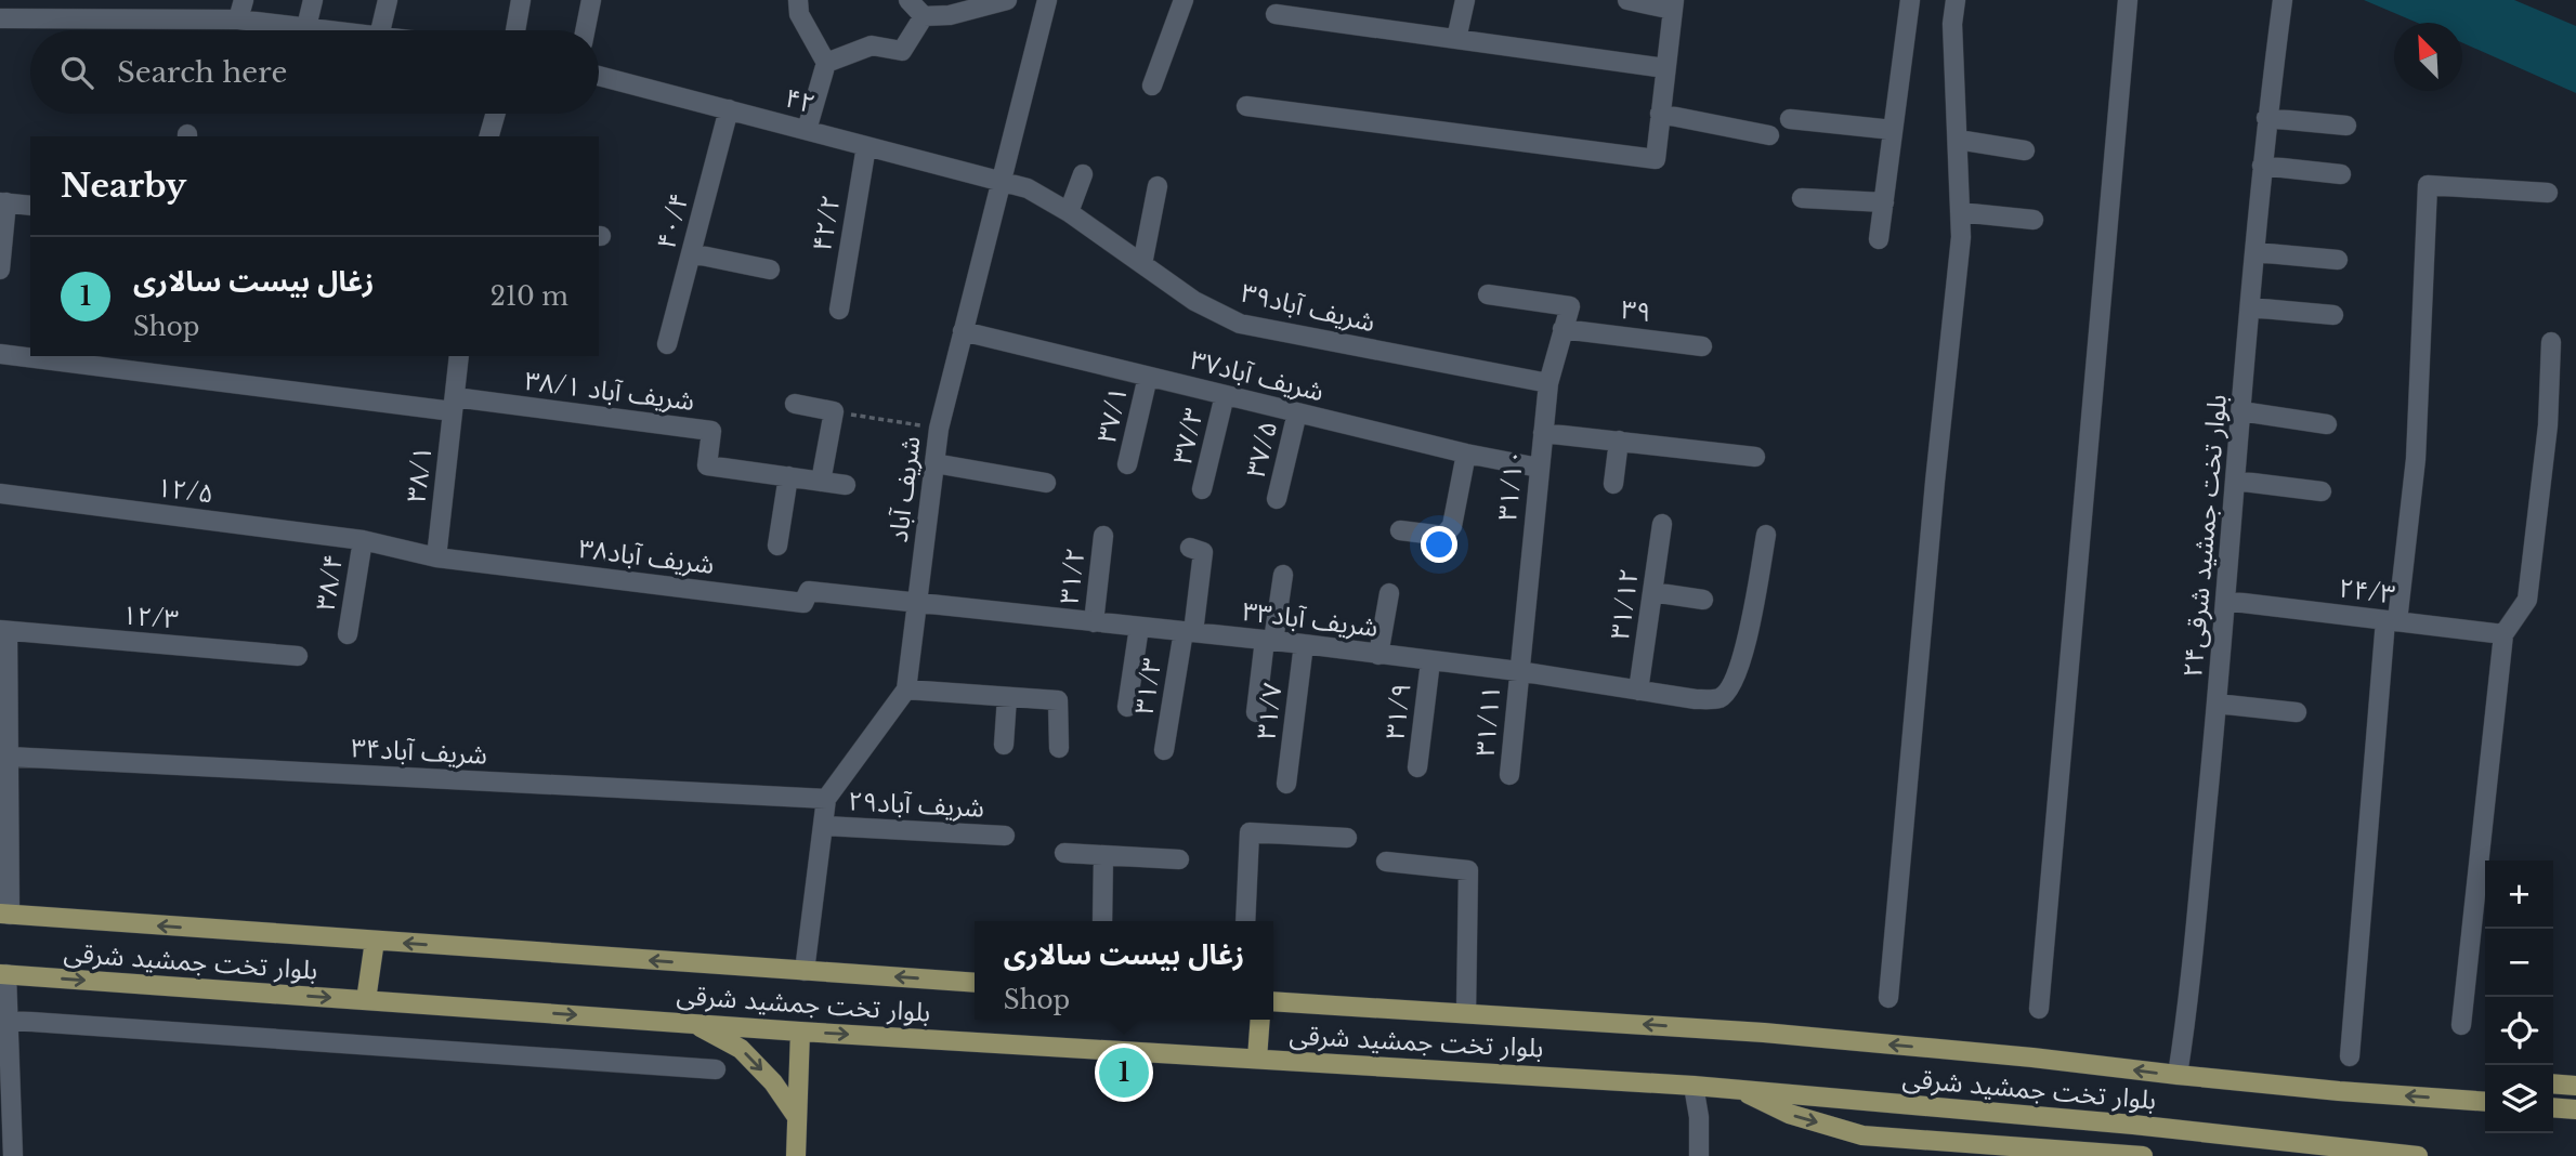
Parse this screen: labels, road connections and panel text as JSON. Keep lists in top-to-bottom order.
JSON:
{
  "streets": {
    "main road": ["بلوار تخت جمشید شرقی"],
    "street": [
      "۴۲",
      "۴۰/۴",
      "۴۲/۲",
      "شریف آباد۳۹",
      "۳۹",
      "شریف آباد۳۷",
      "۳۸/۱ شریف آباد",
      "۳۷/۱",
      "۳۷/۳",
      "۳۷/۵",
      "۳۸/۱",
      "۳۱/۱۰",
      "شریف آباد",
      "۱۲/۵",
      "بلوار تخت جمشید شرقی۲۴",
      "شریف آباد۳۸",
      "۳۱/۲",
      "۳۸/۴",
      "۲۴/۳",
      "۳۱/۱۲",
      "۱۲/۳",
      "شریف آباد۳۳",
      "۳۱/۳",
      "۳۱/۷",
      "۳۱/۹",
      "۳۱/۱۱",
      "شریف آباد۳۴",
      "شریف آباد۲۹"
    ]
  },
  "crossings": [
    ["۴۲", "۴۰/۴"],
    ["۴۲", "۴۲/۲"],
    ["۴۲", "شریف آباد۳۹"],
    ["۴۲", "شریف آباد"],
    ["شریف آباد۳۹", "۳۱/۱۰"],
    ["شریف آباد۳۹", "شریف آباد"],
    ["۳۹", "۳۱/۱۰"],
    ["شریف آباد۳۷", "۳۷/۱"],
    ["شریف آباد۳۷", "۳۷/۳"],
    ["شریف آباد۳۷", "۳۷/۵"],
    ["شریف آباد۳۷", "۳۱/۱۰"],
    ["شریف آباد۳۷", "شریف آباد"],
    ["۳۸/۱ شریف آباد", "۳۸/۱"],
    ["۳۸/۱", "شریف آباد۳۸"],
    ["۳۱/۱۰", "شریف آباد۳۳"],
    ["۳۱/۱۰", "۳۱/۱۱"],
    ["شریف آباد", "شریف آباد۳۸"],
    ["شریف آباد", "شریف آباد۳۳"],
    ["شریف آباد", "شریف آباد۳۴"],
    ["۱۲/۵", "شریف آباد۳۸"],
    ["۱۲/۵", "۳۸/۴"],
    ["بلوار تخت جمشید شرقی۲۴", "۲۴/۳"],
    ["بلوار تخت جمشید شرقی۲۴", "بلوار تخت جمشید شرقی"],
    ["شریف آباد۳۸", "۳۸/۴"],
    ["شریف آباد۳۸", "شریف آباد۳۳"],
    ["۳۱/۲", "شریف آباد۳۳"],
    ["۳۱/۱۲", "شریف آباد۳۳"],
    ["شریف آباد۳۳", "۳۱/۳"],
    ["شریف آباد۳۳", "۳۱/۷"],
    ["شریف آباد۳۳", "۳۱/۹"],
    ["شریف آباد۳۳", "۳۱/۱۱"]
  ],
  "north": "top left",
  "page": {
    "search": "Search here",
    "heading": "Nearby",
    "list": [
      {
        "mark": "1",
        "name": "زغال بیست سالاری",
        "note": "Shop",
        "value": "210 m"
      }
    ],
    "map_buttons": ["+", "−"],
    "popup": ["زغال بیست سالاری", "Shop"],
    "pins": "1"
  }
}
